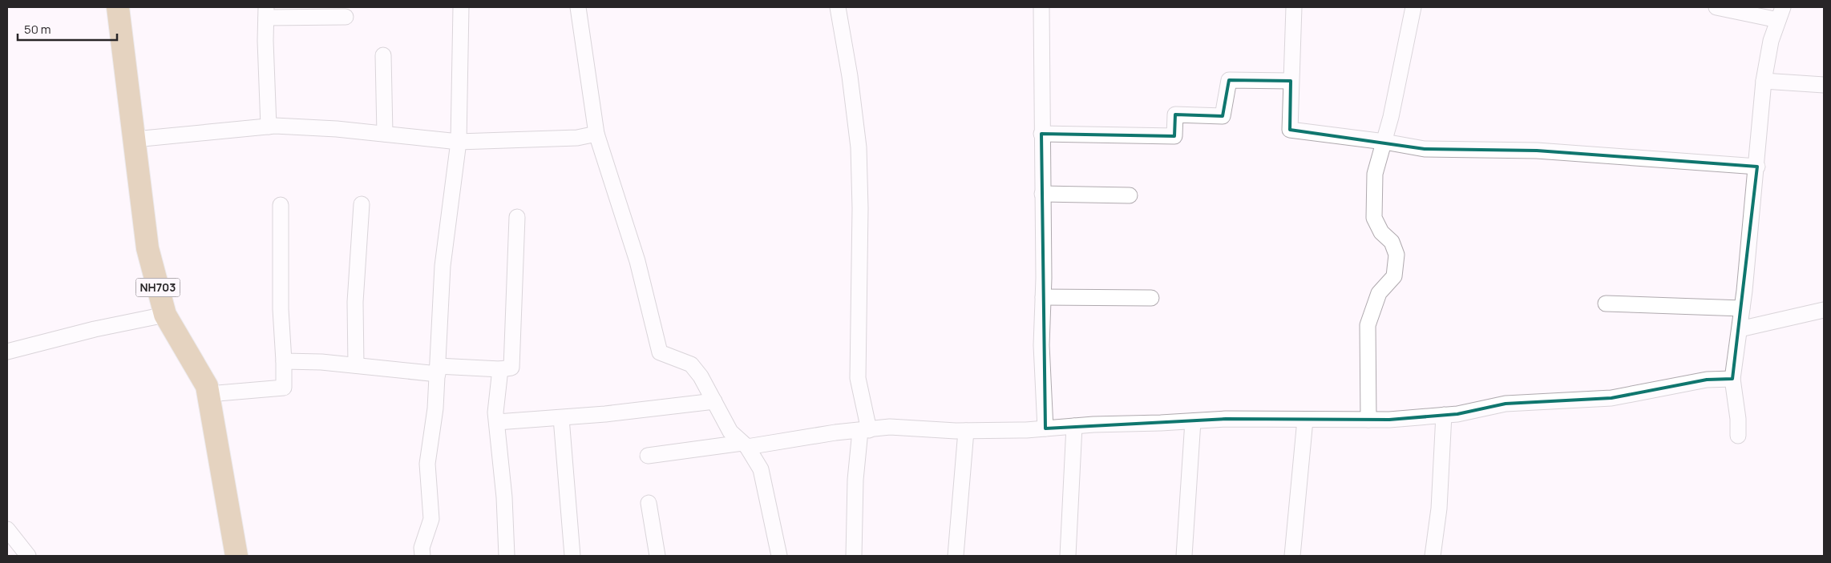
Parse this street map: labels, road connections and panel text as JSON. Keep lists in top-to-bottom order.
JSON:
{
  "streets": {
    "highway": ["NH703"]
  },
  "scale_bar": "50 m"
}
